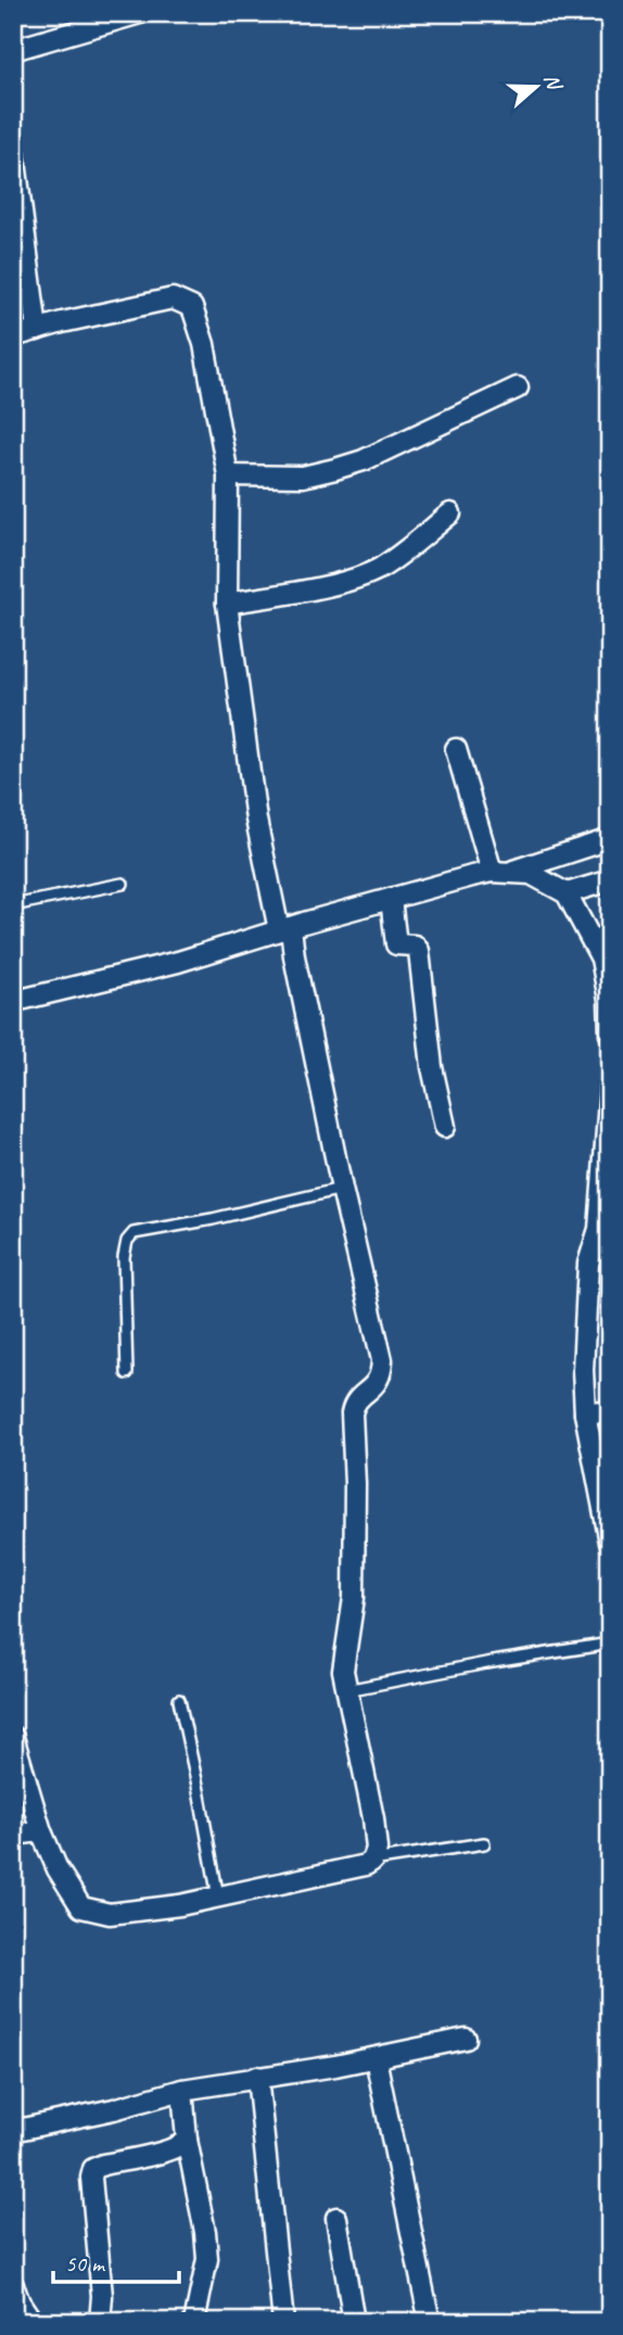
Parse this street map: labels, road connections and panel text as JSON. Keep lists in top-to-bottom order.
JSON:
{
  "scale_bar": "50 m",
  "north": "right"
}
